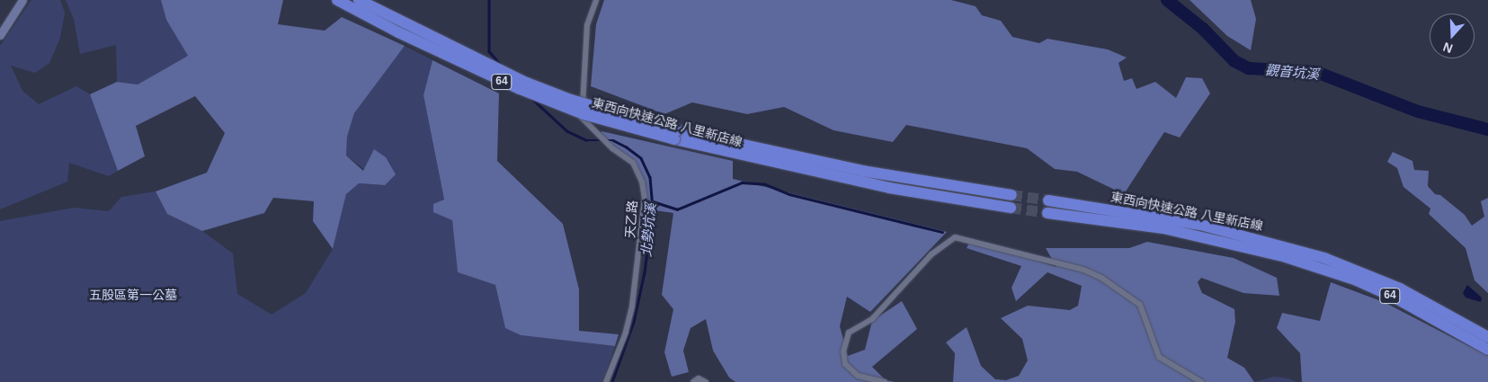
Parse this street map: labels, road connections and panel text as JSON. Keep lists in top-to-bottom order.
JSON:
{
  "streets": {
    "highway": ["64", "東西向快速公路 八里新店線"],
    "street": ["天乙路"]
  },
  "water": ["觀音坑溪", "北勢坑溪"],
  "parks": ["五股區第一公墓"],
  "north": "bottom"
}
